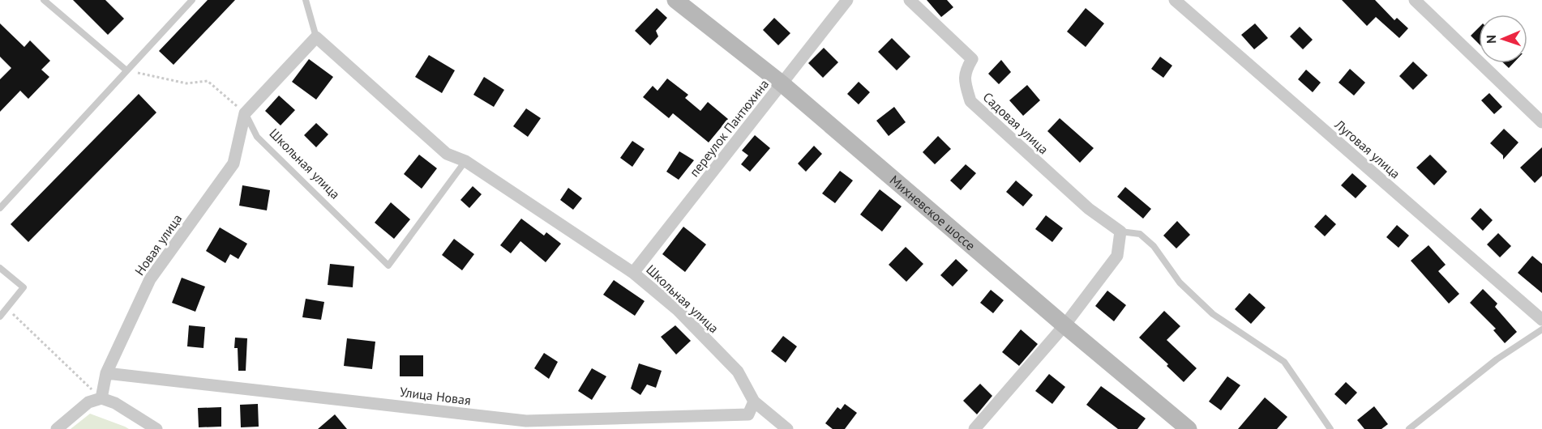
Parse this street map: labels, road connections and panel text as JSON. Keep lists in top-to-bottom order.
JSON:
{
  "streets": {
    "street": [
      "Садовая улица",
      "переулок Пантюхина",
      "Луговая улица",
      "Школьная улица",
      "Михневское шоссе",
      "Новая улица",
      "Улица Новая"
    ]
  },
  "crossings": [
    ["переулок Пантюхина", "Школьная улица"],
    ["переулок Пантюхина", "Михневское шоссе"],
    ["Школьная улица", "Новая улица"],
    ["Школьная улица", "Улица Новая"],
    ["Новая улица", "Улица Новая"]
  ],
  "north": "left"
}
